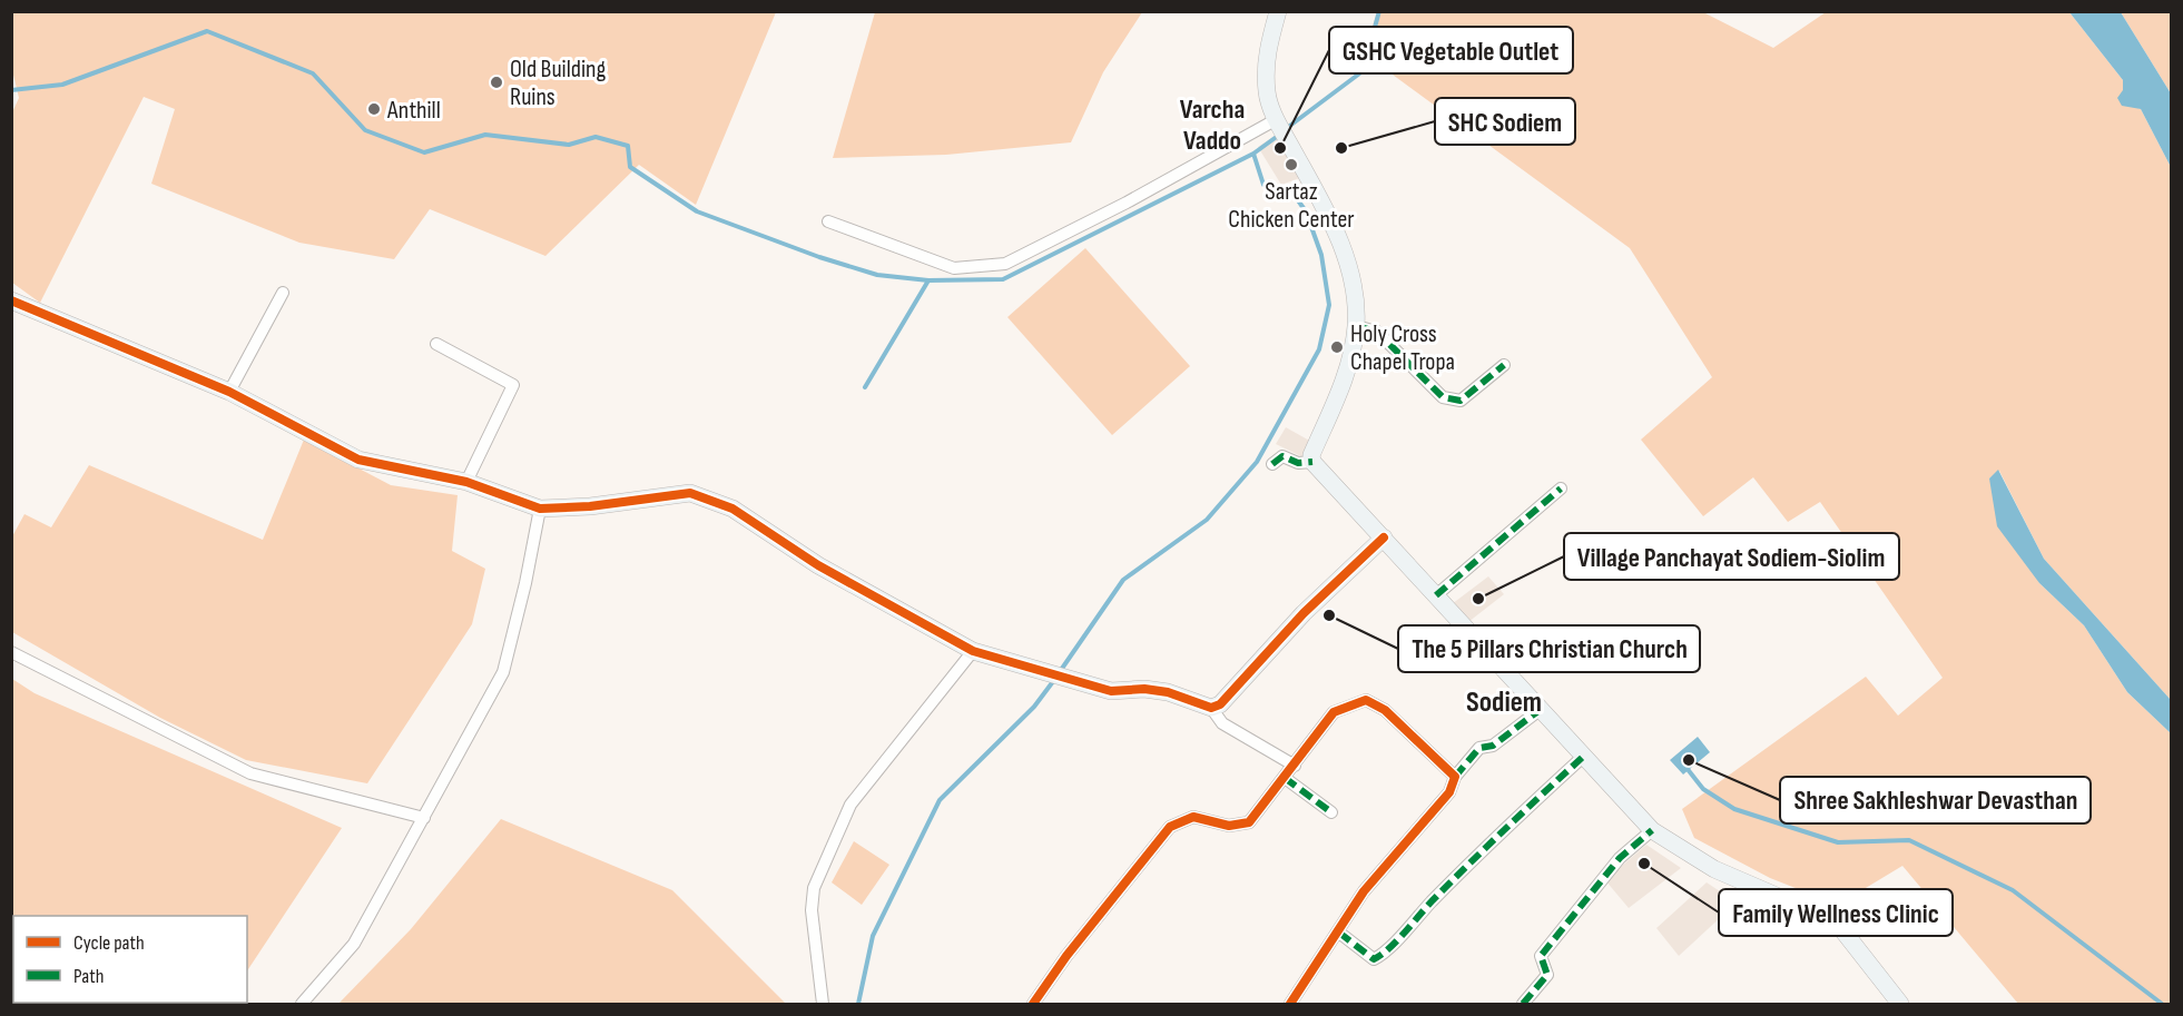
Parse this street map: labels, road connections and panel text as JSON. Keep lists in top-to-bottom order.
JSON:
{
  "districts": ["Varcha Vaddo", "Sodiem"],
  "places": [
    "Old Building Ruins",
    "Anthill",
    "GSHC Vegetable Outlet",
    "SHC Sodiem",
    "Sartaz Chicken Center",
    "Holy Cross Chapel Tropa",
    "Village Panchayat Sodiem-Siolim",
    "The 5 Pillars Christian Church",
    "Shree Sakhleshwar Devasthan",
    "Family Wellness Clinic"
  ],
  "legend": ["Cycle path", "Path"]
}
